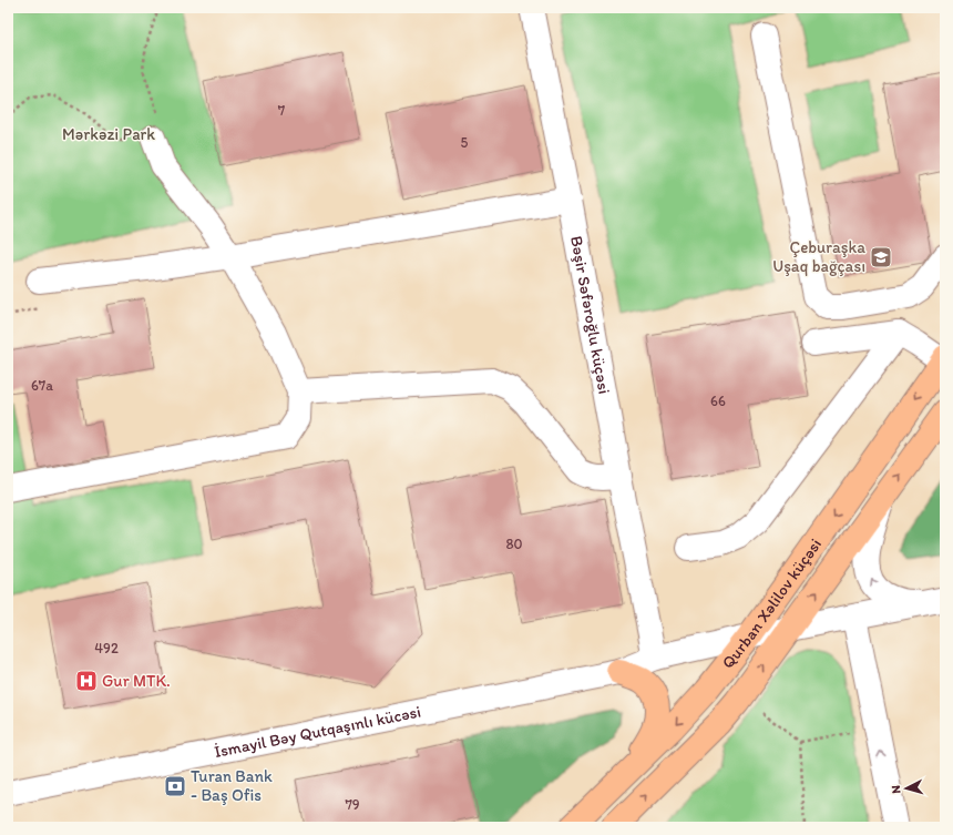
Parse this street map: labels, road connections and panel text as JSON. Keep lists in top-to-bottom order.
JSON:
{
  "streets": {
    "main road": ["Qurban Xəlilov küçəsi"],
    "street": ["Bəşir Səfəroğlu küçəsi", "İsmayil Bəy Qutqaşınlı kücəsi"]
  },
  "crossings": [
    ["Bəşir Səfəroğlu küçəsi", "İsmayil Bəy Qutqaşınlı kücəsi"],
    ["Qurban Xəlilov küçəsi", "İsmayil Bəy Qutqaşınlı kücəsi"]
  ],
  "parks": ["Mərkəzi Park"],
  "places": {
    "school or university": ["Çeburaşka Uşaq bağçası"],
    "hospital": ["Gur MTK."],
    "bank": ["Turan Bank - Baş Ofis"]
  },
  "house_numbers": [
    "7",
    "5",
    "67a",
    "66",
    "80",
    "492",
    "79"
  ],
  "north": "left"
}
